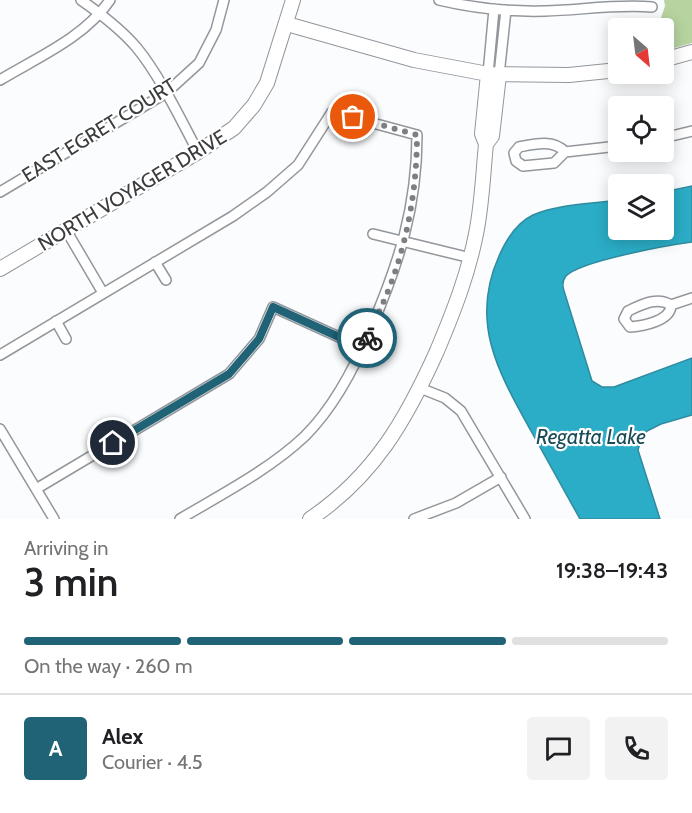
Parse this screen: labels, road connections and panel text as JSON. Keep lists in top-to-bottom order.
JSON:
{
  "streets": {
    "street": ["EAST EGRET COURT", "NORTH VOYAGER DRIVE"]
  },
  "water": ["Regatta Lake"],
  "north": "bottom right",
  "page": {
    "heading": ["3 min", "Arriving in", "19:38–19:43"],
    "panel": ["Alex", "Courier · 4.5"],
    "bar": "On the way · 260 m",
    "round": "A"
  }
}
